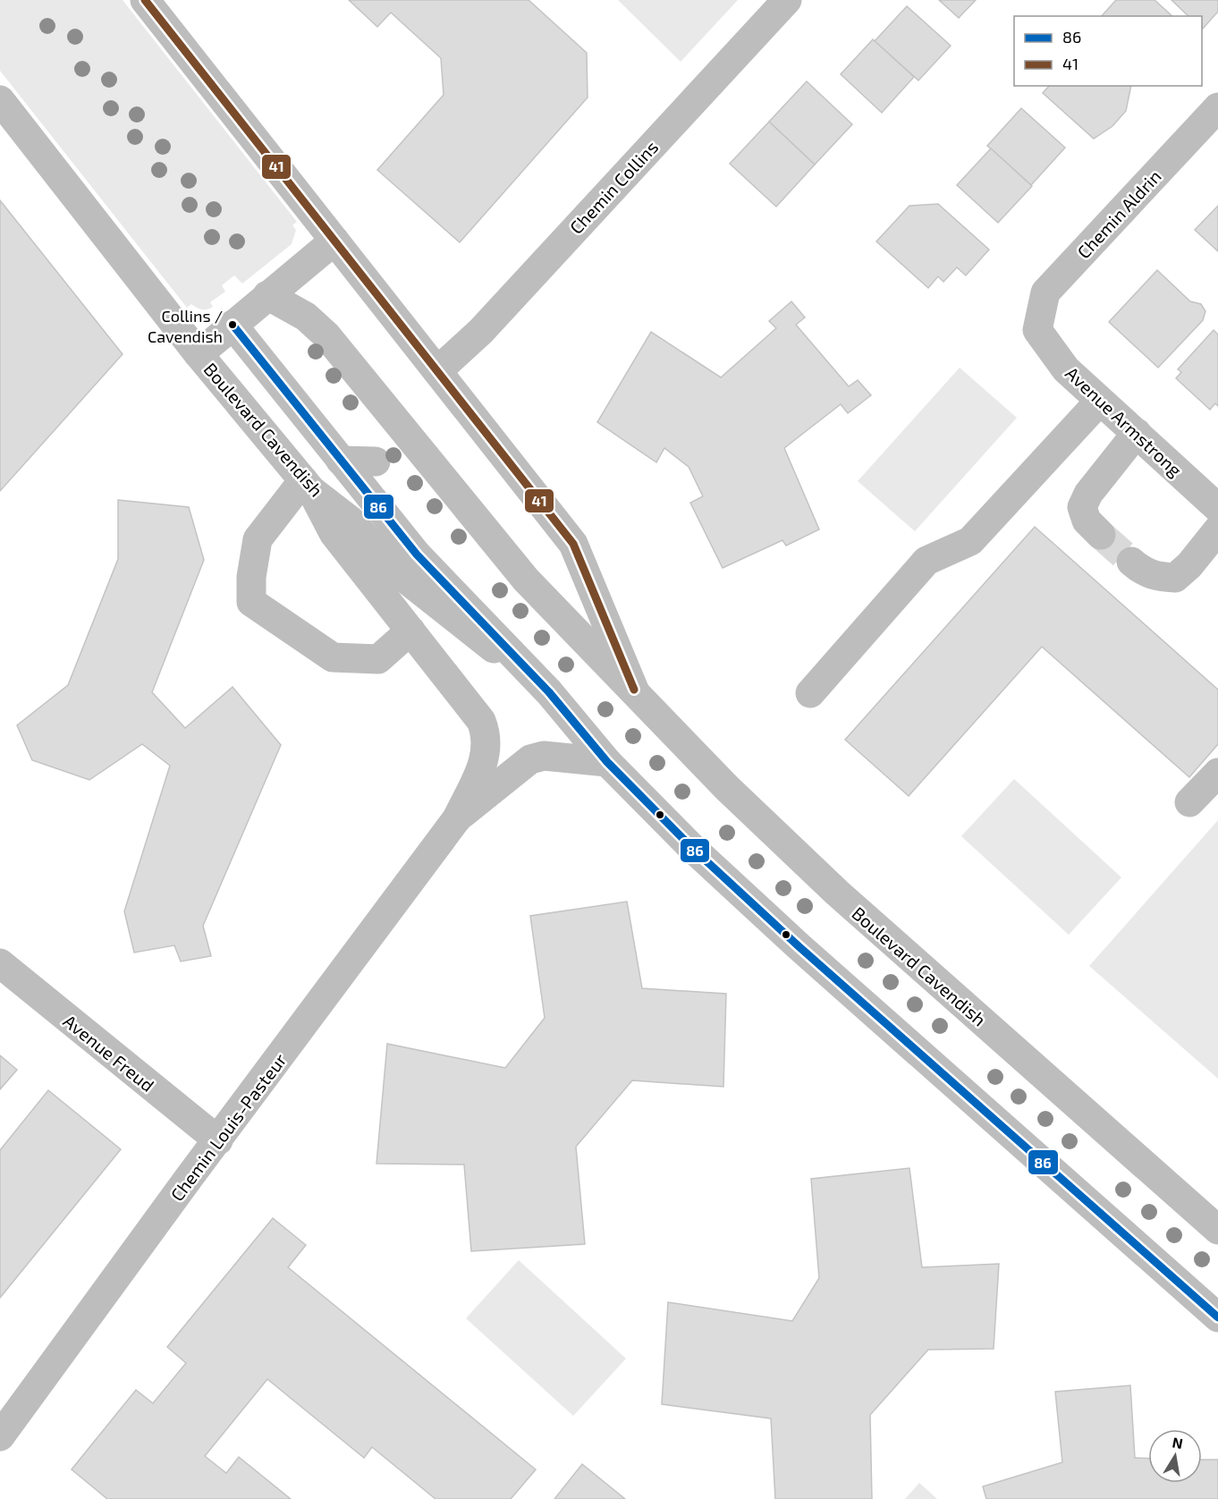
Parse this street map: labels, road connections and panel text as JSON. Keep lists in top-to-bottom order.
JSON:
{
  "streets": {
    "street": [
      "Chemin Collins",
      "Chemin Aldrin",
      "Avenue Armstrong",
      "Boulevard Cavendish",
      "Avenue Freud",
      "Chemin Louis-Pasteur"
    ]
  },
  "crossings": [
    ["Chemin Collins", "Boulevard Cavendish"],
    ["Chemin Aldrin", "Avenue Armstrong"],
    ["Avenue Freud", "Chemin Louis-Pasteur"]
  ],
  "places": ["Collins / Cavendish"],
  "lines": ["transit line 41", "transit line 86"],
  "legend": ["86", "41"],
  "north": "top"
}
